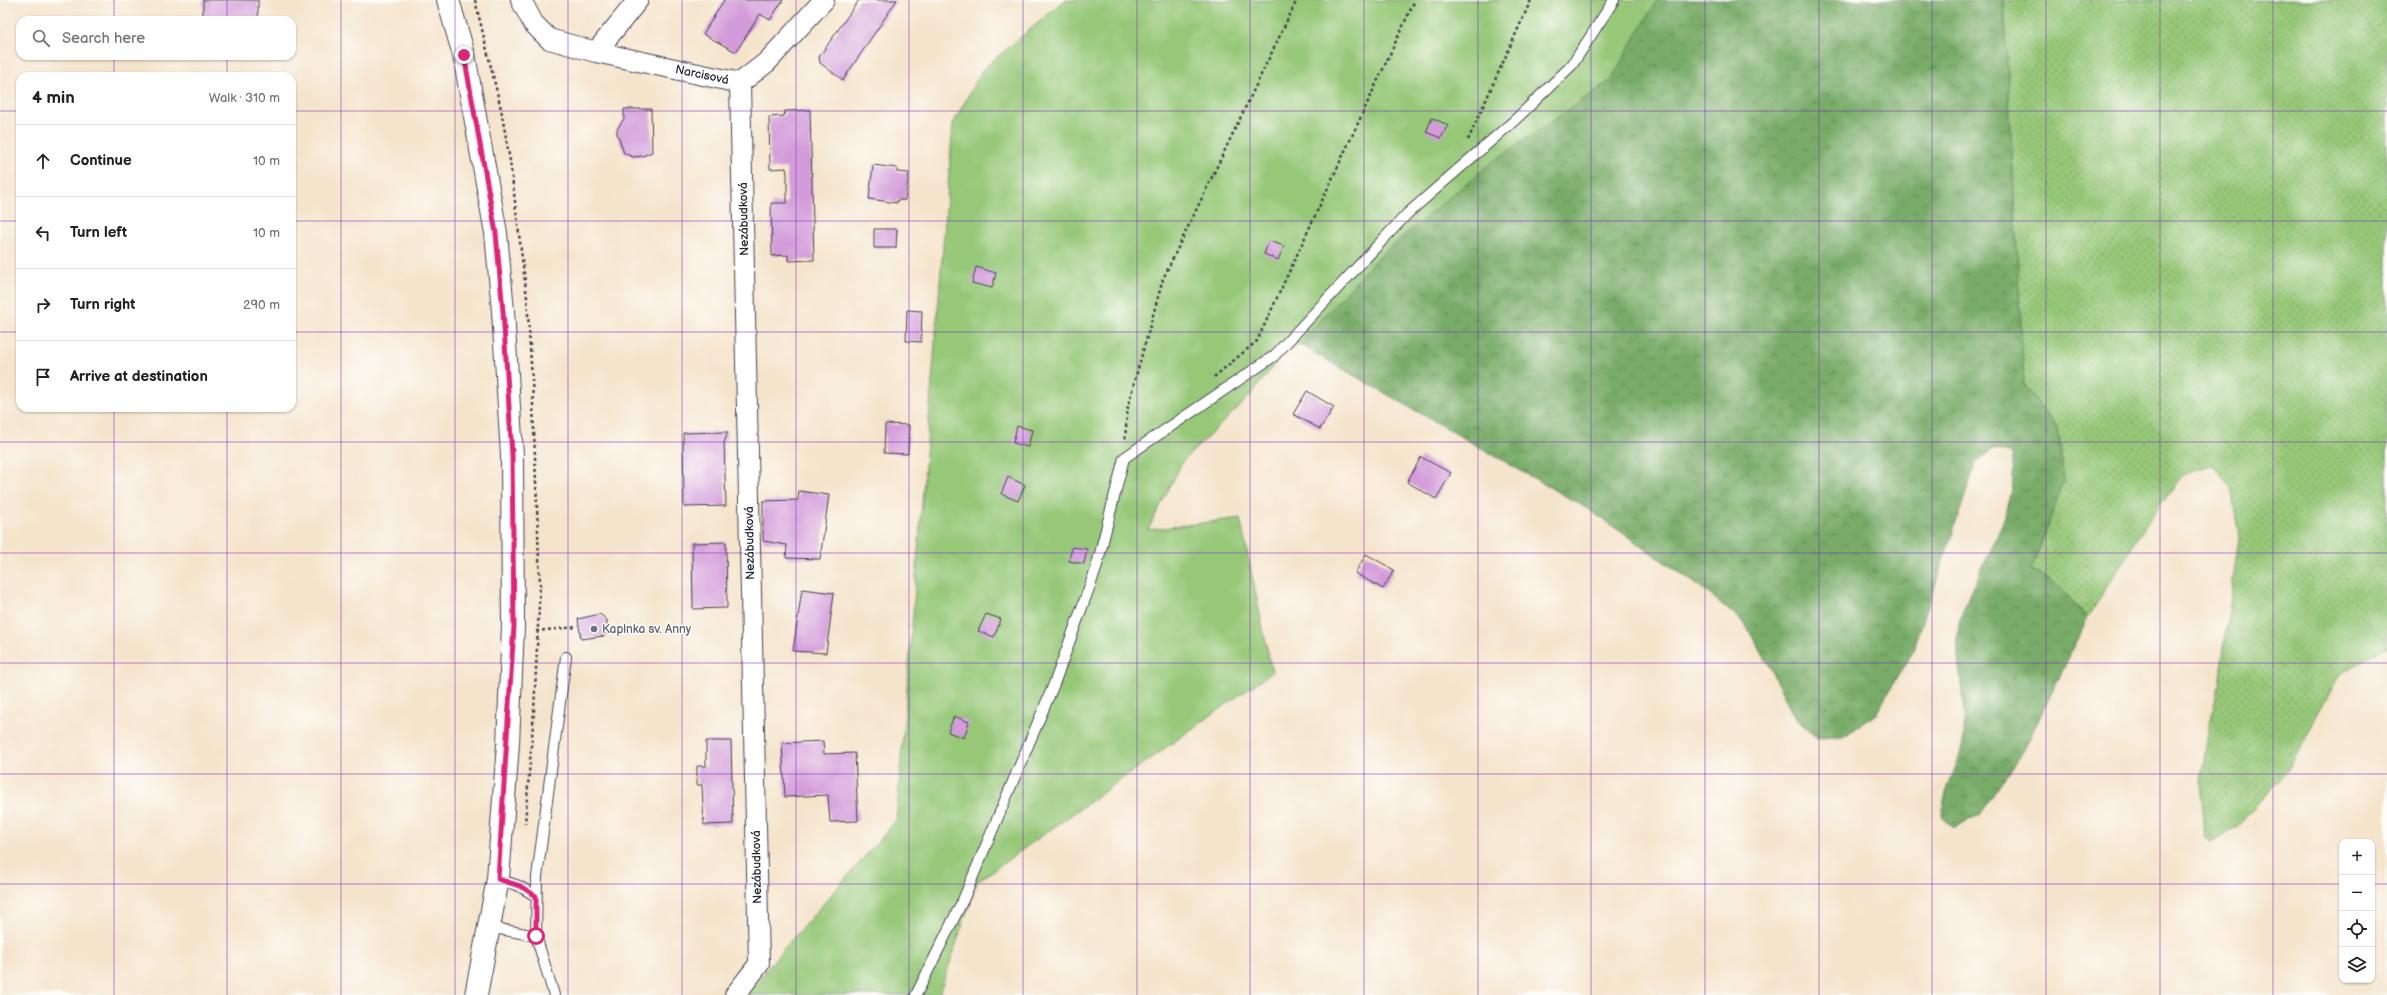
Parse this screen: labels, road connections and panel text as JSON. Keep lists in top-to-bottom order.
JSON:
{
  "streets": {
    "street": ["Narcisová", "Nezábudková"]
  },
  "crossings": [
    ["Narcisová", "Nezábudková"]
  ],
  "places": ["Kaplnka sv. Anny"],
  "page": {
    "search": "Search here",
    "heading": ["4 min", "Walk · 310 m"],
    "list": [
      ["Continue", "10 m"],
      ["Turn left", "10 m"],
      ["Turn right", "290 m"],
      "Arrive at destination"
    ],
    "map_buttons": ["+", "−"]
  }
}
